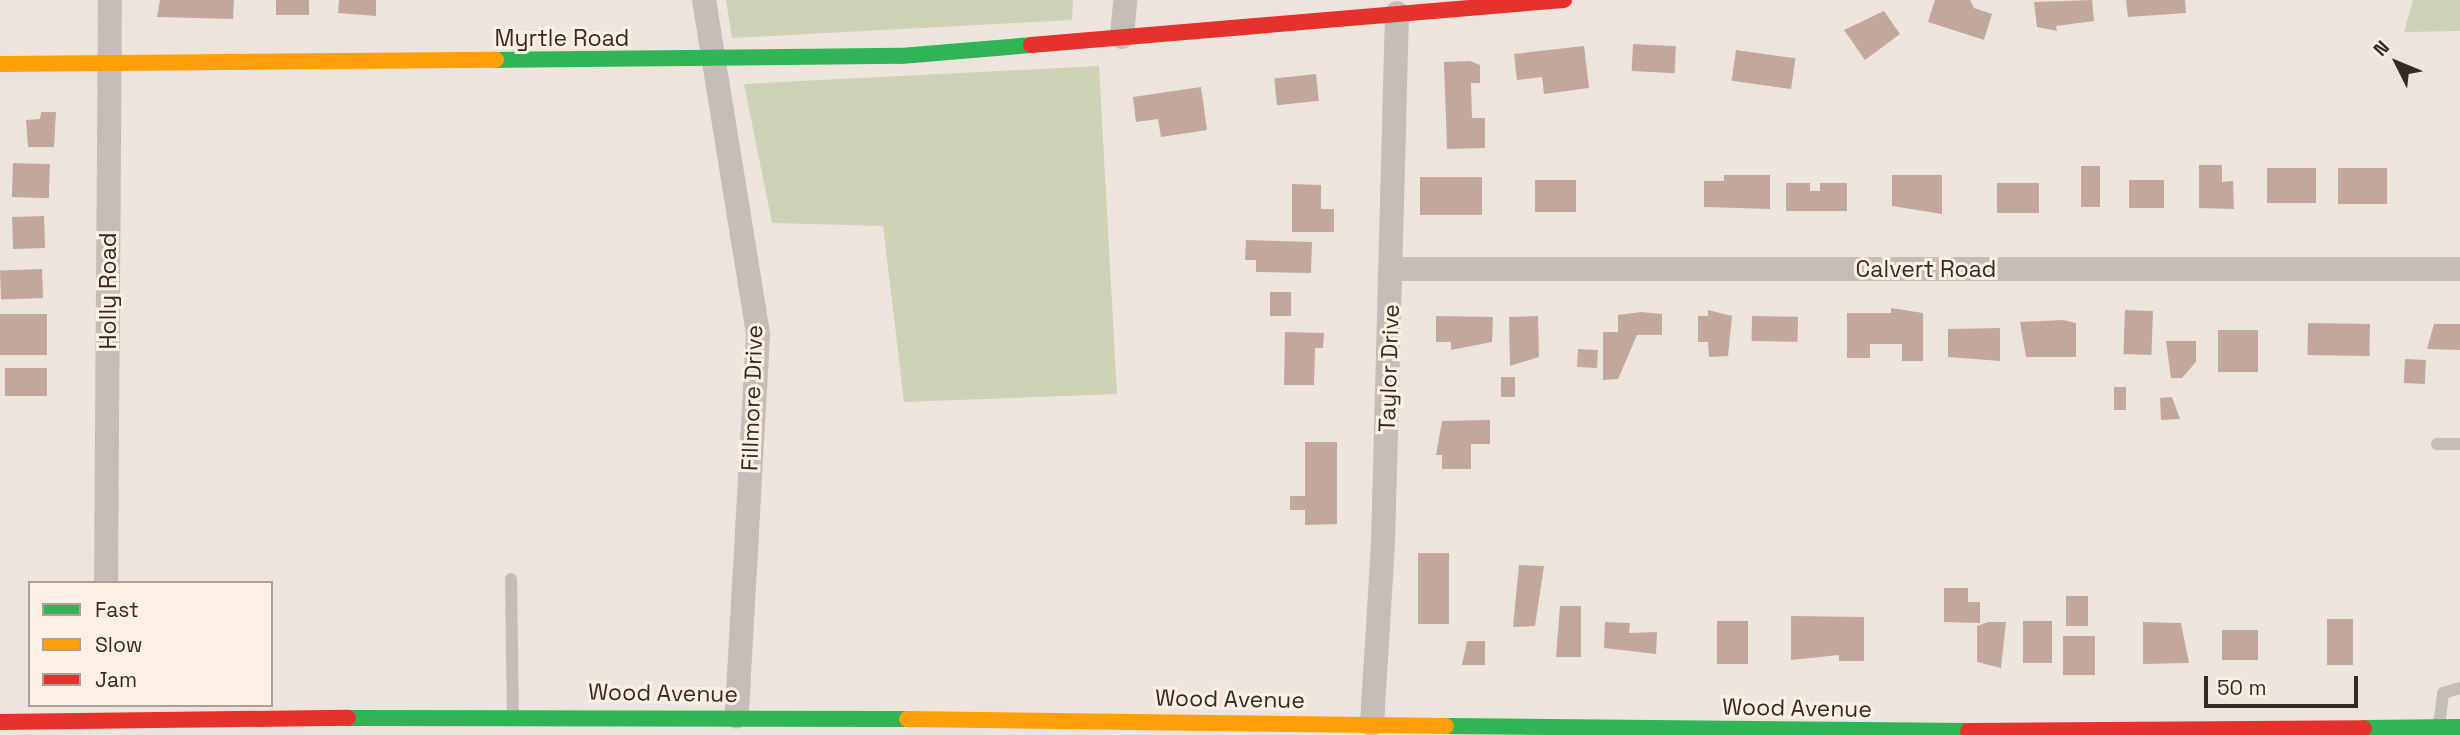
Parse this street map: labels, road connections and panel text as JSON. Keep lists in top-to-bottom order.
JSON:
{
  "streets": {
    "street": [
      "Myrtle Road",
      "Calvert Road",
      "Holly Road",
      "Taylor Drive",
      "Fillmore Drive",
      "Wood Avenue"
    ]
  },
  "crossings": [
    ["Myrtle Road", "Holly Road"],
    ["Myrtle Road", "Taylor Drive"],
    ["Myrtle Road", "Fillmore Drive"],
    ["Calvert Road", "Taylor Drive"],
    ["Taylor Drive", "Wood Avenue"],
    ["Fillmore Drive", "Wood Avenue"]
  ],
  "legend": ["Fast", "Slow", "Jam"],
  "scale_bar": "50 m",
  "north": "top left"
}
